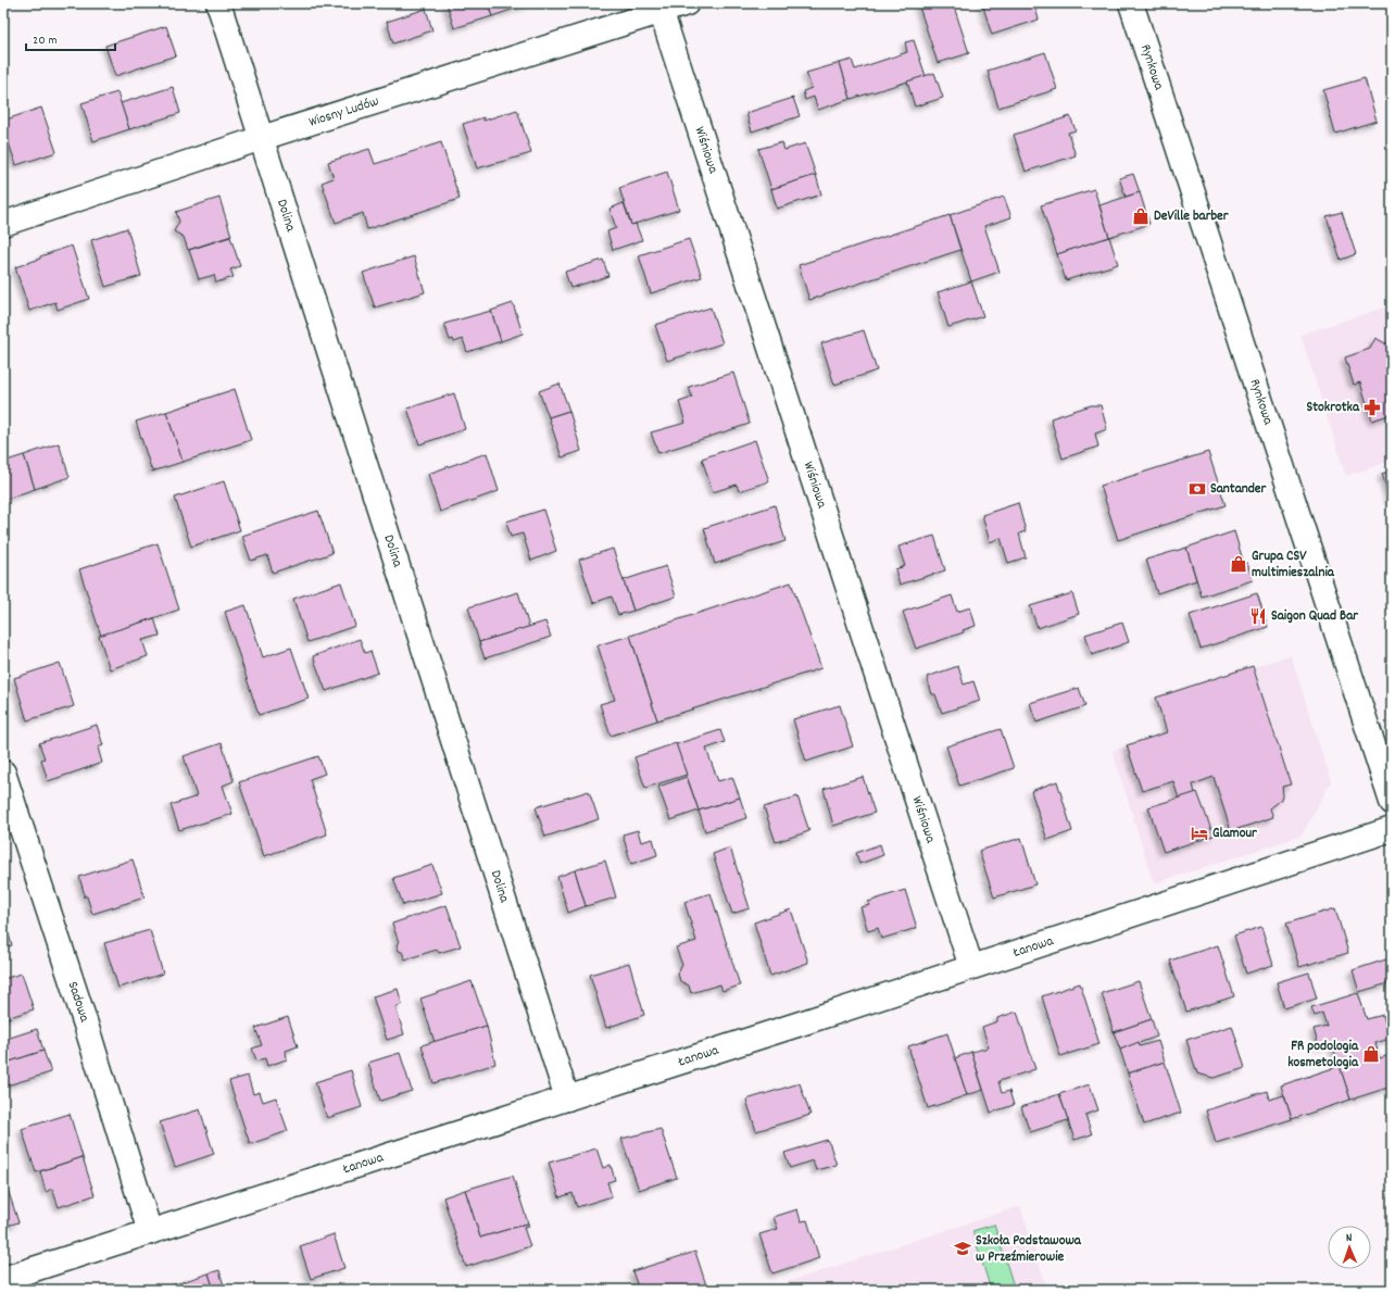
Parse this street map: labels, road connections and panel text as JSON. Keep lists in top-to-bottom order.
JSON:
{
  "streets": {
    "street": [
      "Rynkowa",
      "Wiosny Ludów",
      "Wiśniowa",
      "Dolina",
      "Łanowa",
      "Sadowa"
    ]
  },
  "crossings": [
    ["Wiosny Ludów", "Wiśniowa"],
    ["Wiosny Ludów", "Dolina"],
    ["Wiśniowa", "Łanowa"],
    ["Dolina", "Łanowa"],
    ["Łanowa", "Sadowa"]
  ],
  "places": {
    "shop": ["DeVille barber", "Grupa CSV multimieszalnia", "FR podologia kosmetologia"],
    "pharmacy": ["Stokrotka"],
    "bank": ["Santander"],
    "restaurant": ["Saigon Quad Bar"],
    "hotel": ["Glamour"],
    "school or university": ["Szkoła Podstawowa w Przeźmierowie"]
  },
  "scale_bar": "20 m",
  "north": "top"
}
